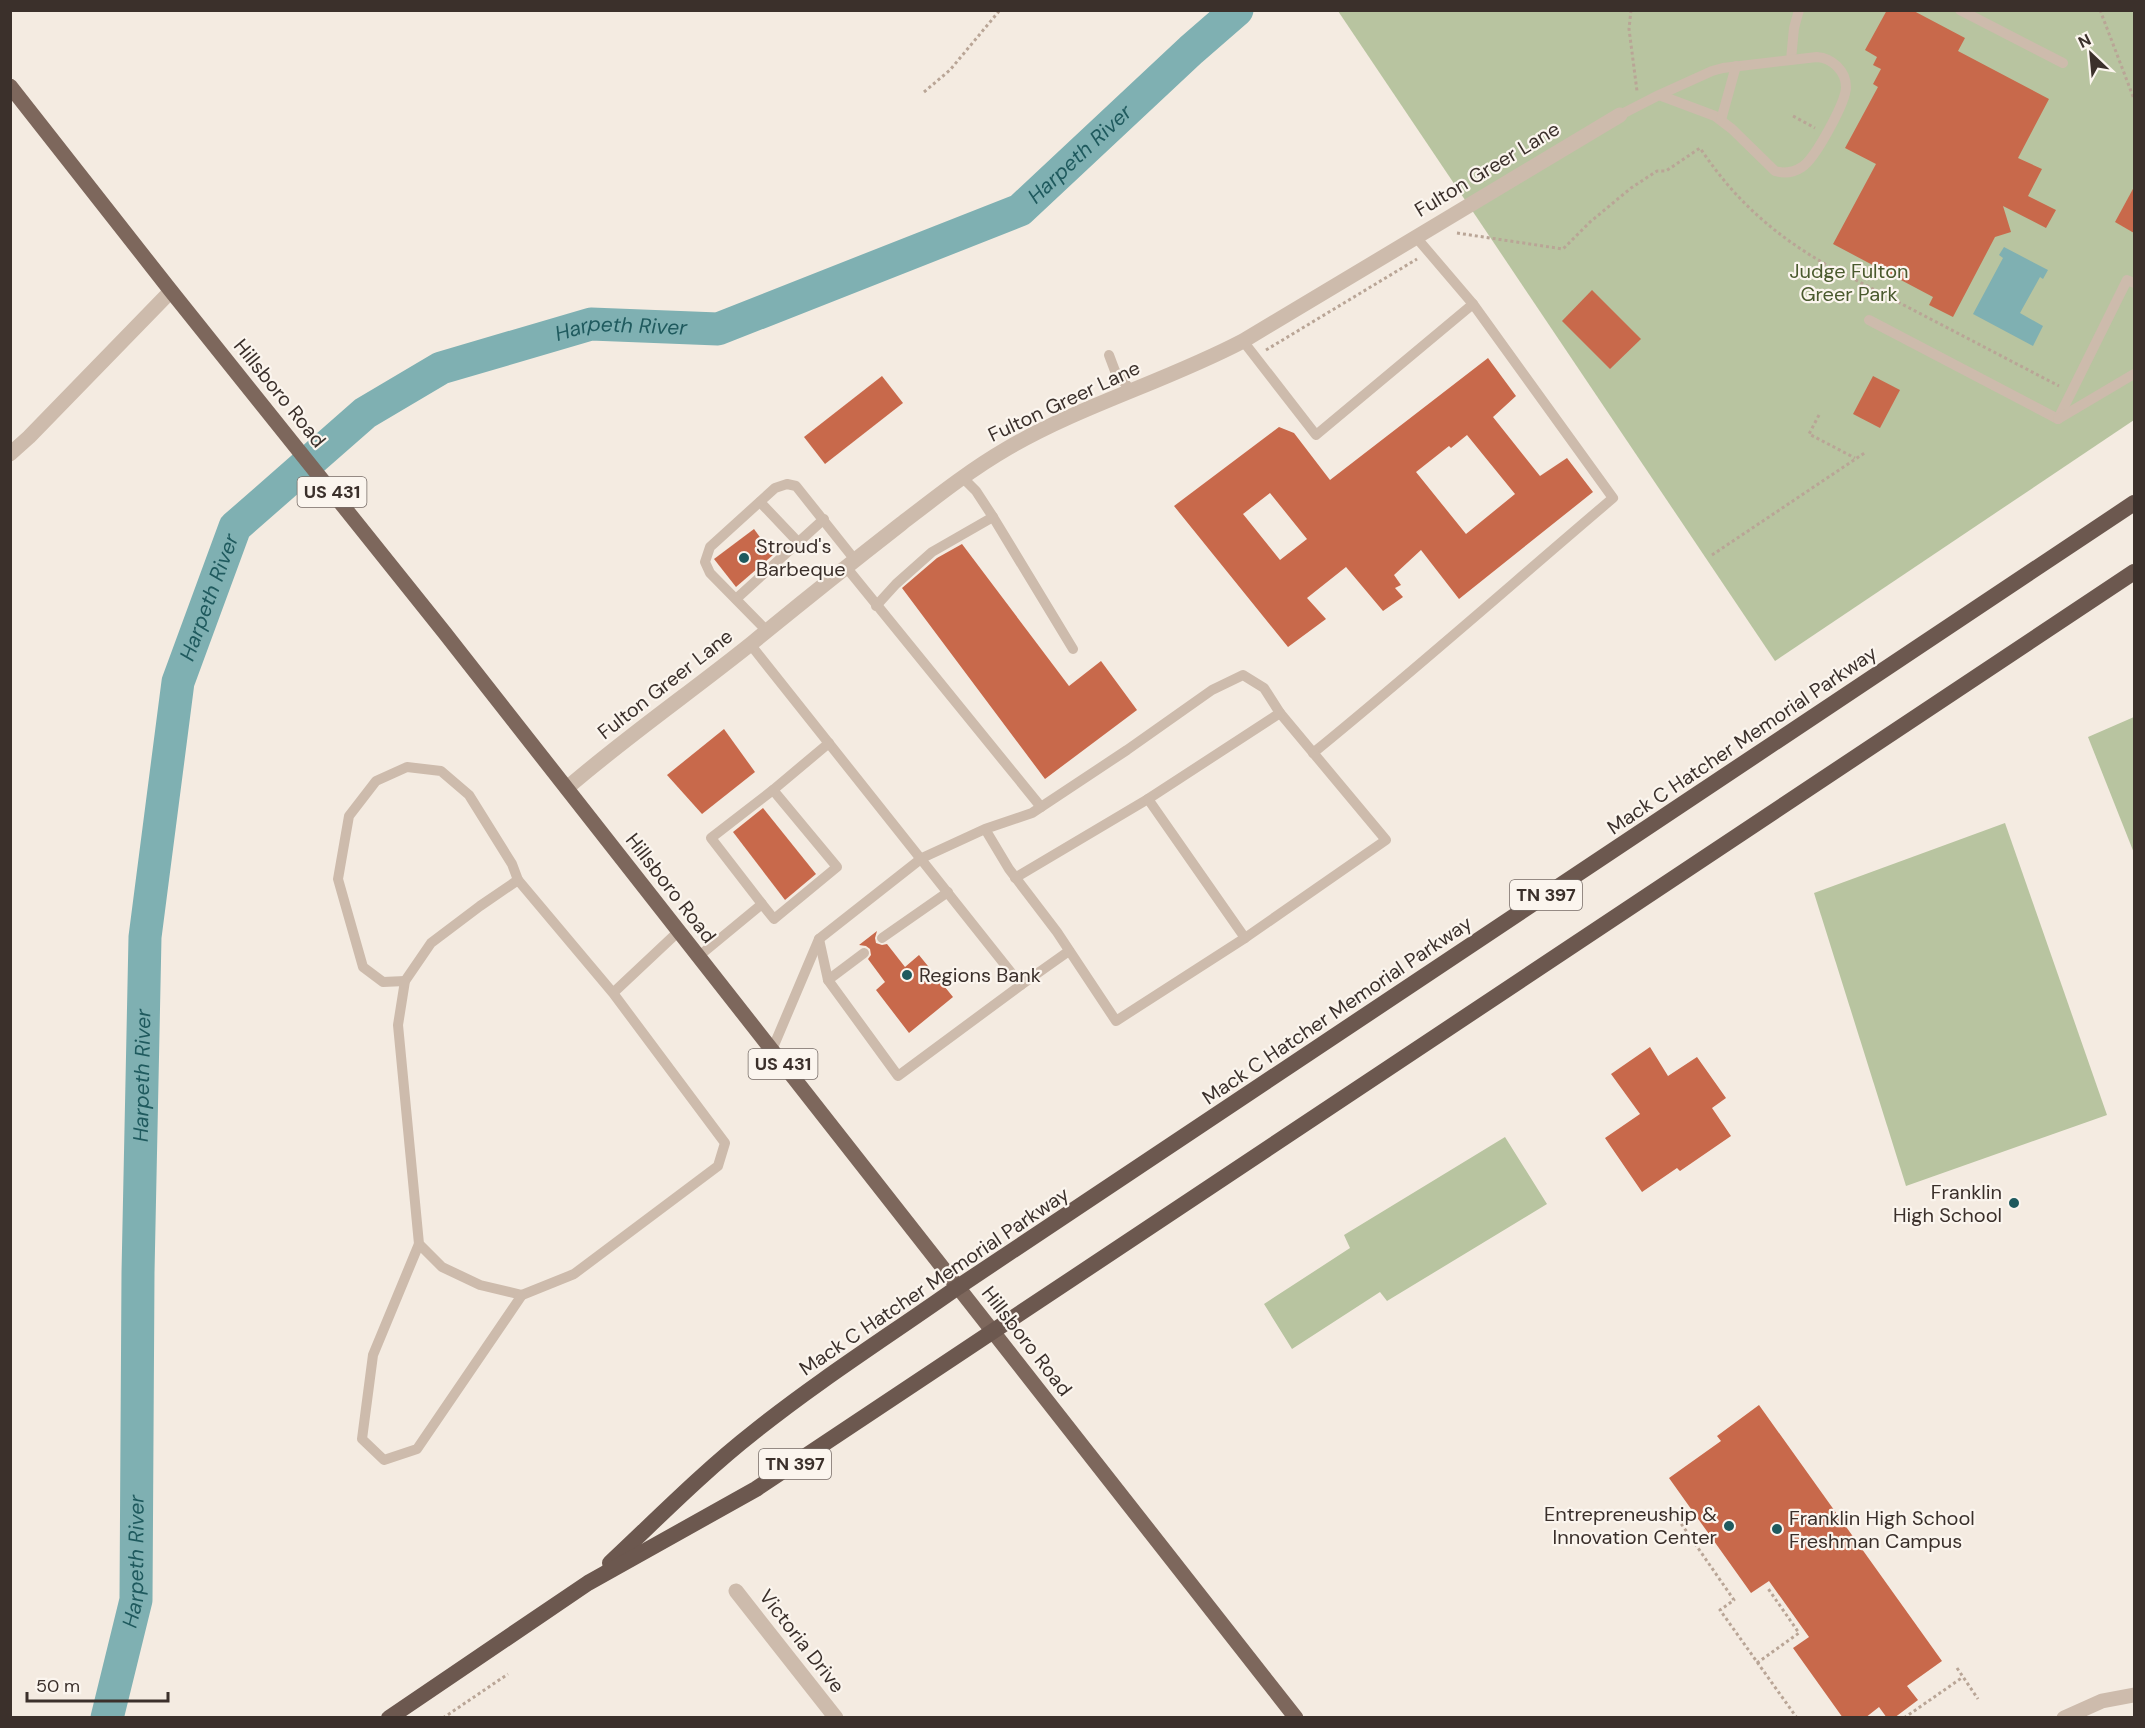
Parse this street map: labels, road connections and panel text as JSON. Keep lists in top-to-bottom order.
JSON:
{
  "streets": {
    "highway": ["Mack C Hatcher Memorial Parkway", "TN 397"],
    "main road": ["Hillsboro Road", "US 431"],
    "street": ["Fulton Greer Lane", "Victoria Drive"]
  },
  "crossings": [
    ["Fulton Greer Lane", "Hillsboro Road"],
    ["Hillsboro Road", "Mack C Hatcher Memorial Parkway"]
  ],
  "water": ["Harpeth River"],
  "parks": ["Judge Fulton Greer Park"],
  "places": [
    "Stroud's Barbeque",
    "Regions Bank",
    "Franklin High School",
    "Entrepreneuship & Innovation Center",
    "Franklin High School Freshman Campus"
  ],
  "scale_bar": "50 m",
  "north": "top left"
}
